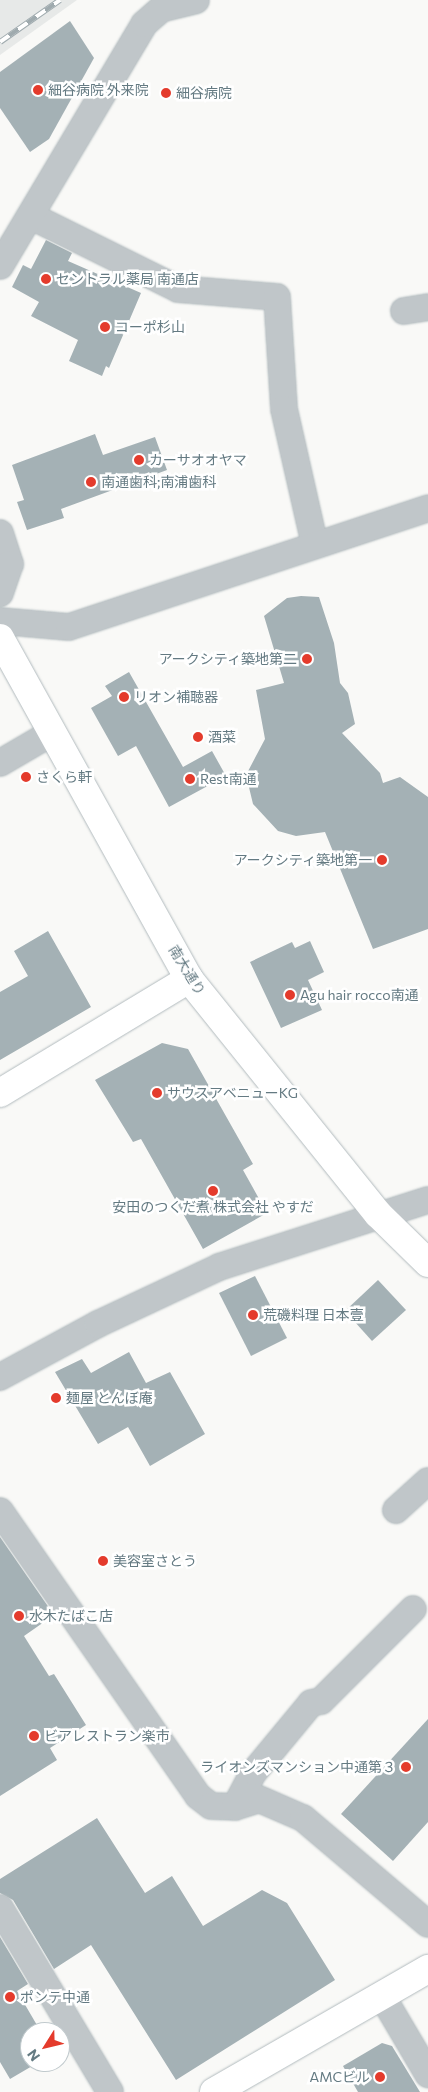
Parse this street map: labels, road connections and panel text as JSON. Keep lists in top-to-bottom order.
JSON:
{
  "streets": {
    "street": ["南大通り"]
  },
  "places": [
    "細谷病院 外来院",
    "細谷病院",
    "セントラル薬局 南通店",
    "コーポ杉山",
    "カーサオオヤマ",
    "南通歯科;南浦歯科",
    "アークシティ築地第二",
    "リオン補聴器",
    "酒菜",
    "さくら軒",
    "Rest南通",
    "アークシティ築地第一",
    "Agu hair rocco南通",
    "サウスアベニューKG",
    "安田のつくだ煮 株式会社 やすだ",
    "荒磯料理 日本壹",
    "麺屋 とんぼ庵",
    "美容室さとう",
    "水木たばこ店",
    "ビアレストラン楽市",
    "ライオンズマンション中通第３",
    "ポンテ中通",
    "AMCビル"
  ],
  "north": "bottom left"
}
